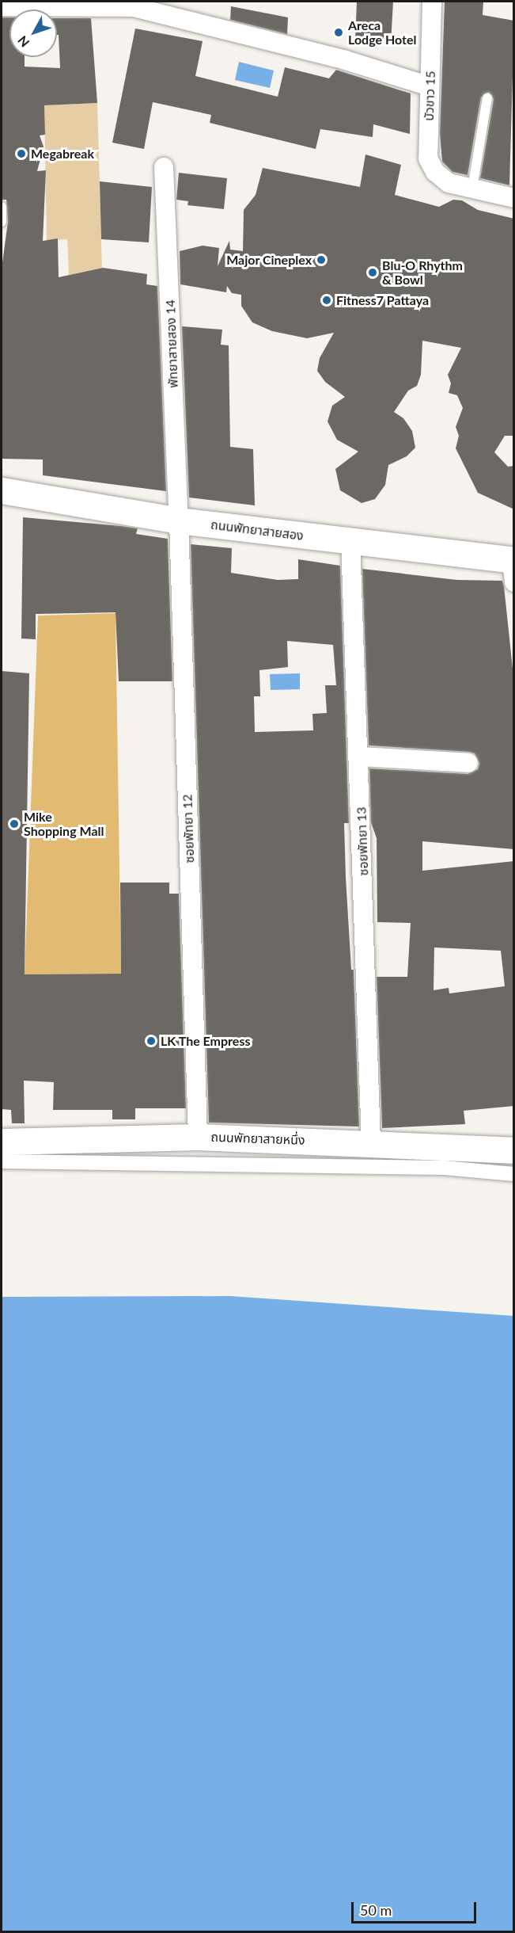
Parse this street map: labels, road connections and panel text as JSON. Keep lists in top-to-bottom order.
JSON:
{
  "streets": {
    "main road": ["ถนนพัทยาสายสอง", "ถนนพัทยาสายหนึ่ง"],
    "street": [
      "บัวขาว 15",
      "พัทยาสายสอง 14",
      "ซอยพัทยา 12",
      "ซอยพัทยา 13"
    ]
  },
  "crossings": [
    ["พัทยาสายสอง 14", "ถนนพัทยาสายสอง"],
    ["พัทยาสายสอง 14", "ซอยพัทยา 12"],
    ["ถนนพัทยาสายสอง", "ซอยพัทยา 12"],
    ["ถนนพัทยาสายสอง", "ซอยพัทยา 13"],
    ["ซอยพัทยา 12", "ถนนพัทยาสายหนึ่ง"],
    ["ซอยพัทยา 13", "ถนนพัทยาสายหนึ่ง"]
  ],
  "places": [
    "Areca Lodge Hotel",
    "Megabreak",
    "Major Cineplex",
    "Blu-O Rhythm & Bowl",
    "Fitness7 Pattaya",
    "Mike Shopping Mall",
    "LK The Empress"
  ],
  "scale_bar": "50 m",
  "north": "bottom left"
}
